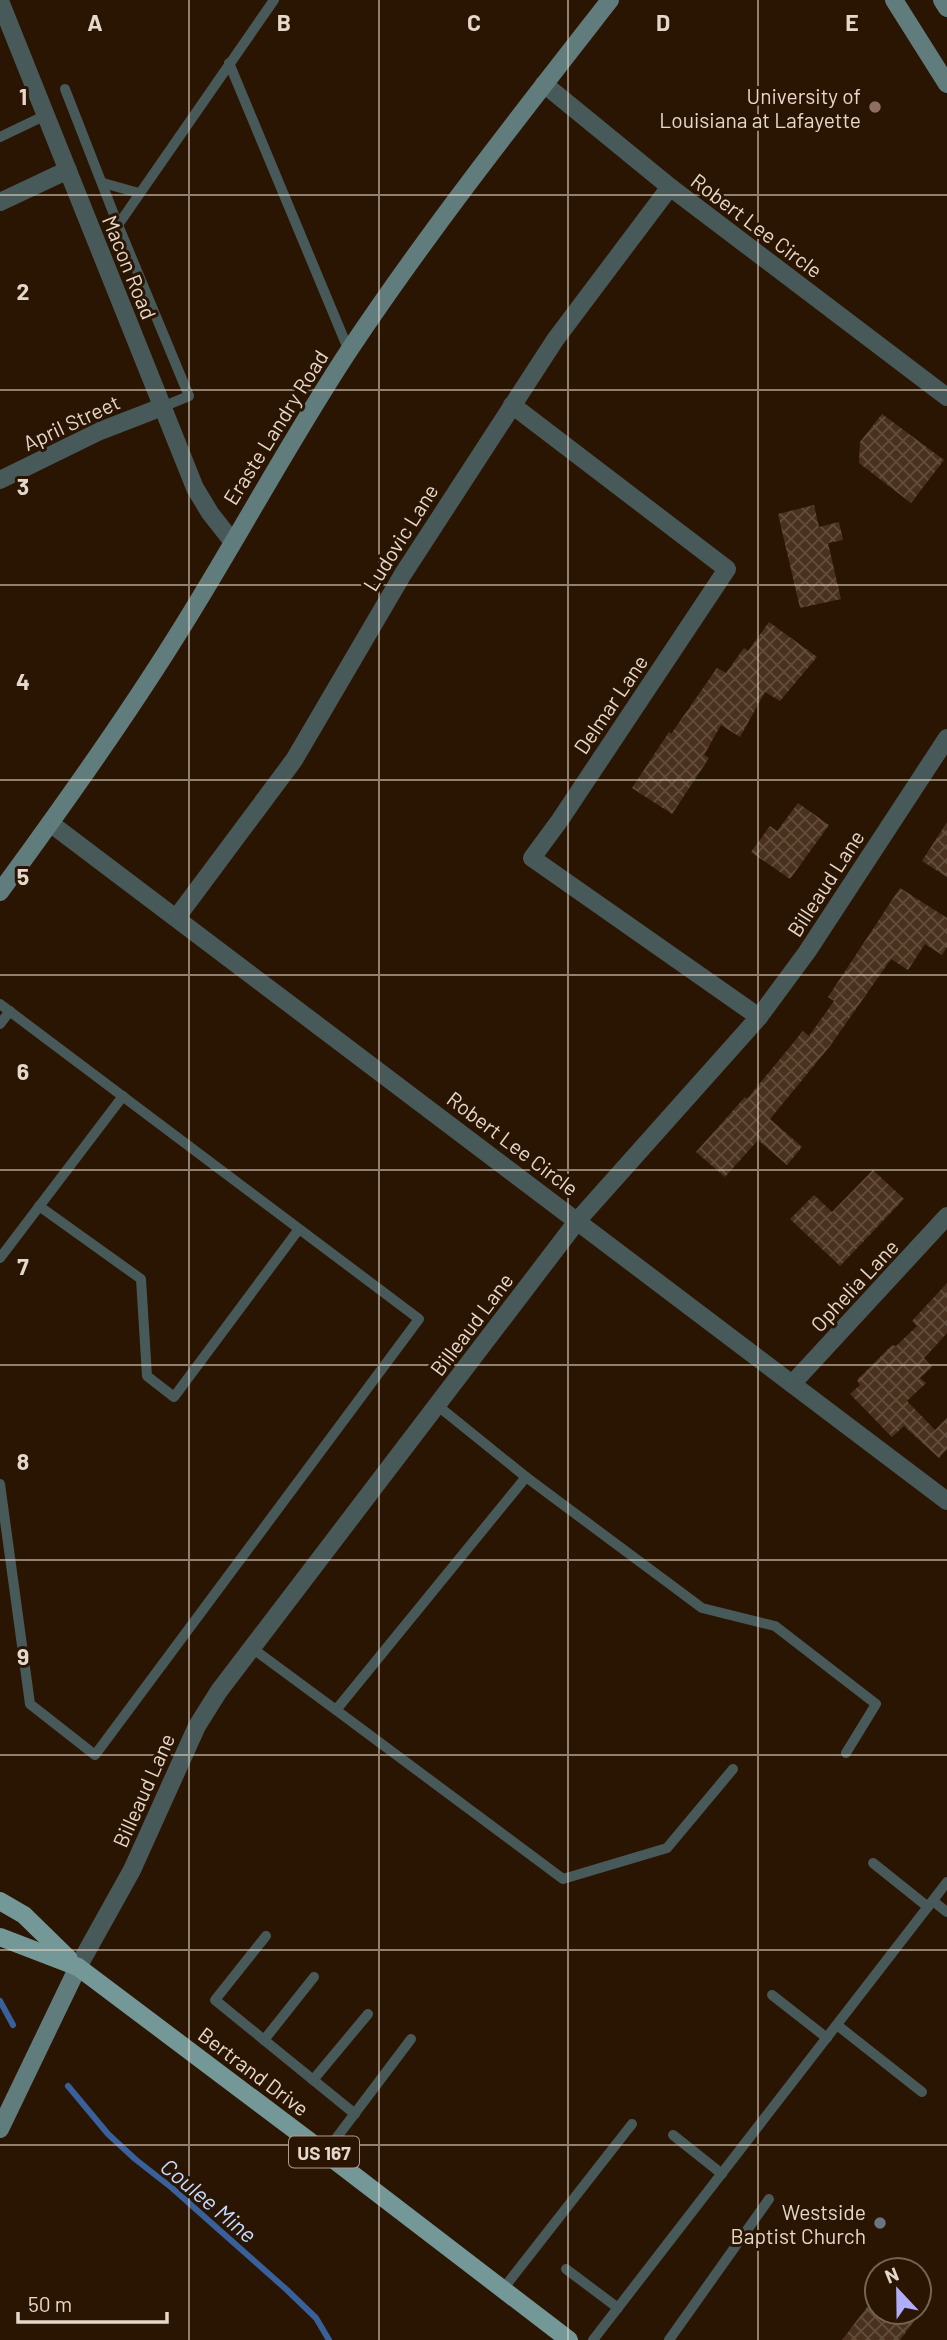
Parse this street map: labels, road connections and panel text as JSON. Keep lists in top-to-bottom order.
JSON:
{
  "streets": {
    "main road": ["Bertrand Drive", "US 167"],
    "street": [
      "Robert Lee Circle",
      "Macon Road",
      "April Street",
      "Eraste Landry Road",
      "Ludovic Lane",
      "Delmar Lane",
      "Billeaud Lane",
      "Ophelia Lane"
    ]
  },
  "crossings": [
    ["Robert Lee Circle", "Eraste Landry Road"],
    ["Robert Lee Circle", "Ludovic Lane"],
    ["Robert Lee Circle", "Billeaud Lane"],
    ["Robert Lee Circle", "Ophelia Lane"],
    ["Macon Road", "April Street"],
    ["Macon Road", "Eraste Landry Road"],
    ["Ludovic Lane", "Delmar Lane"],
    ["Delmar Lane", "Billeaud Lane"],
    ["Billeaud Lane", "Bertrand Drive"],
    ["Billeaud Lane", "US 167"],
    ["Bertrand Drive", "US 167"]
  ],
  "water": ["Coulee Mine"],
  "places": ["University of Louisiana at Lafayette", "Westside Baptist Church"],
  "scale_bar": "50 m",
  "north": "top",
  "grid": {
    "columns": [
      "A",
      "B",
      "C",
      "D",
      "E"
    ],
    "rows": [
      "1",
      "2",
      "3",
      "4",
      "5",
      "6",
      "7",
      "8",
      "9"
    ]
  }
}
